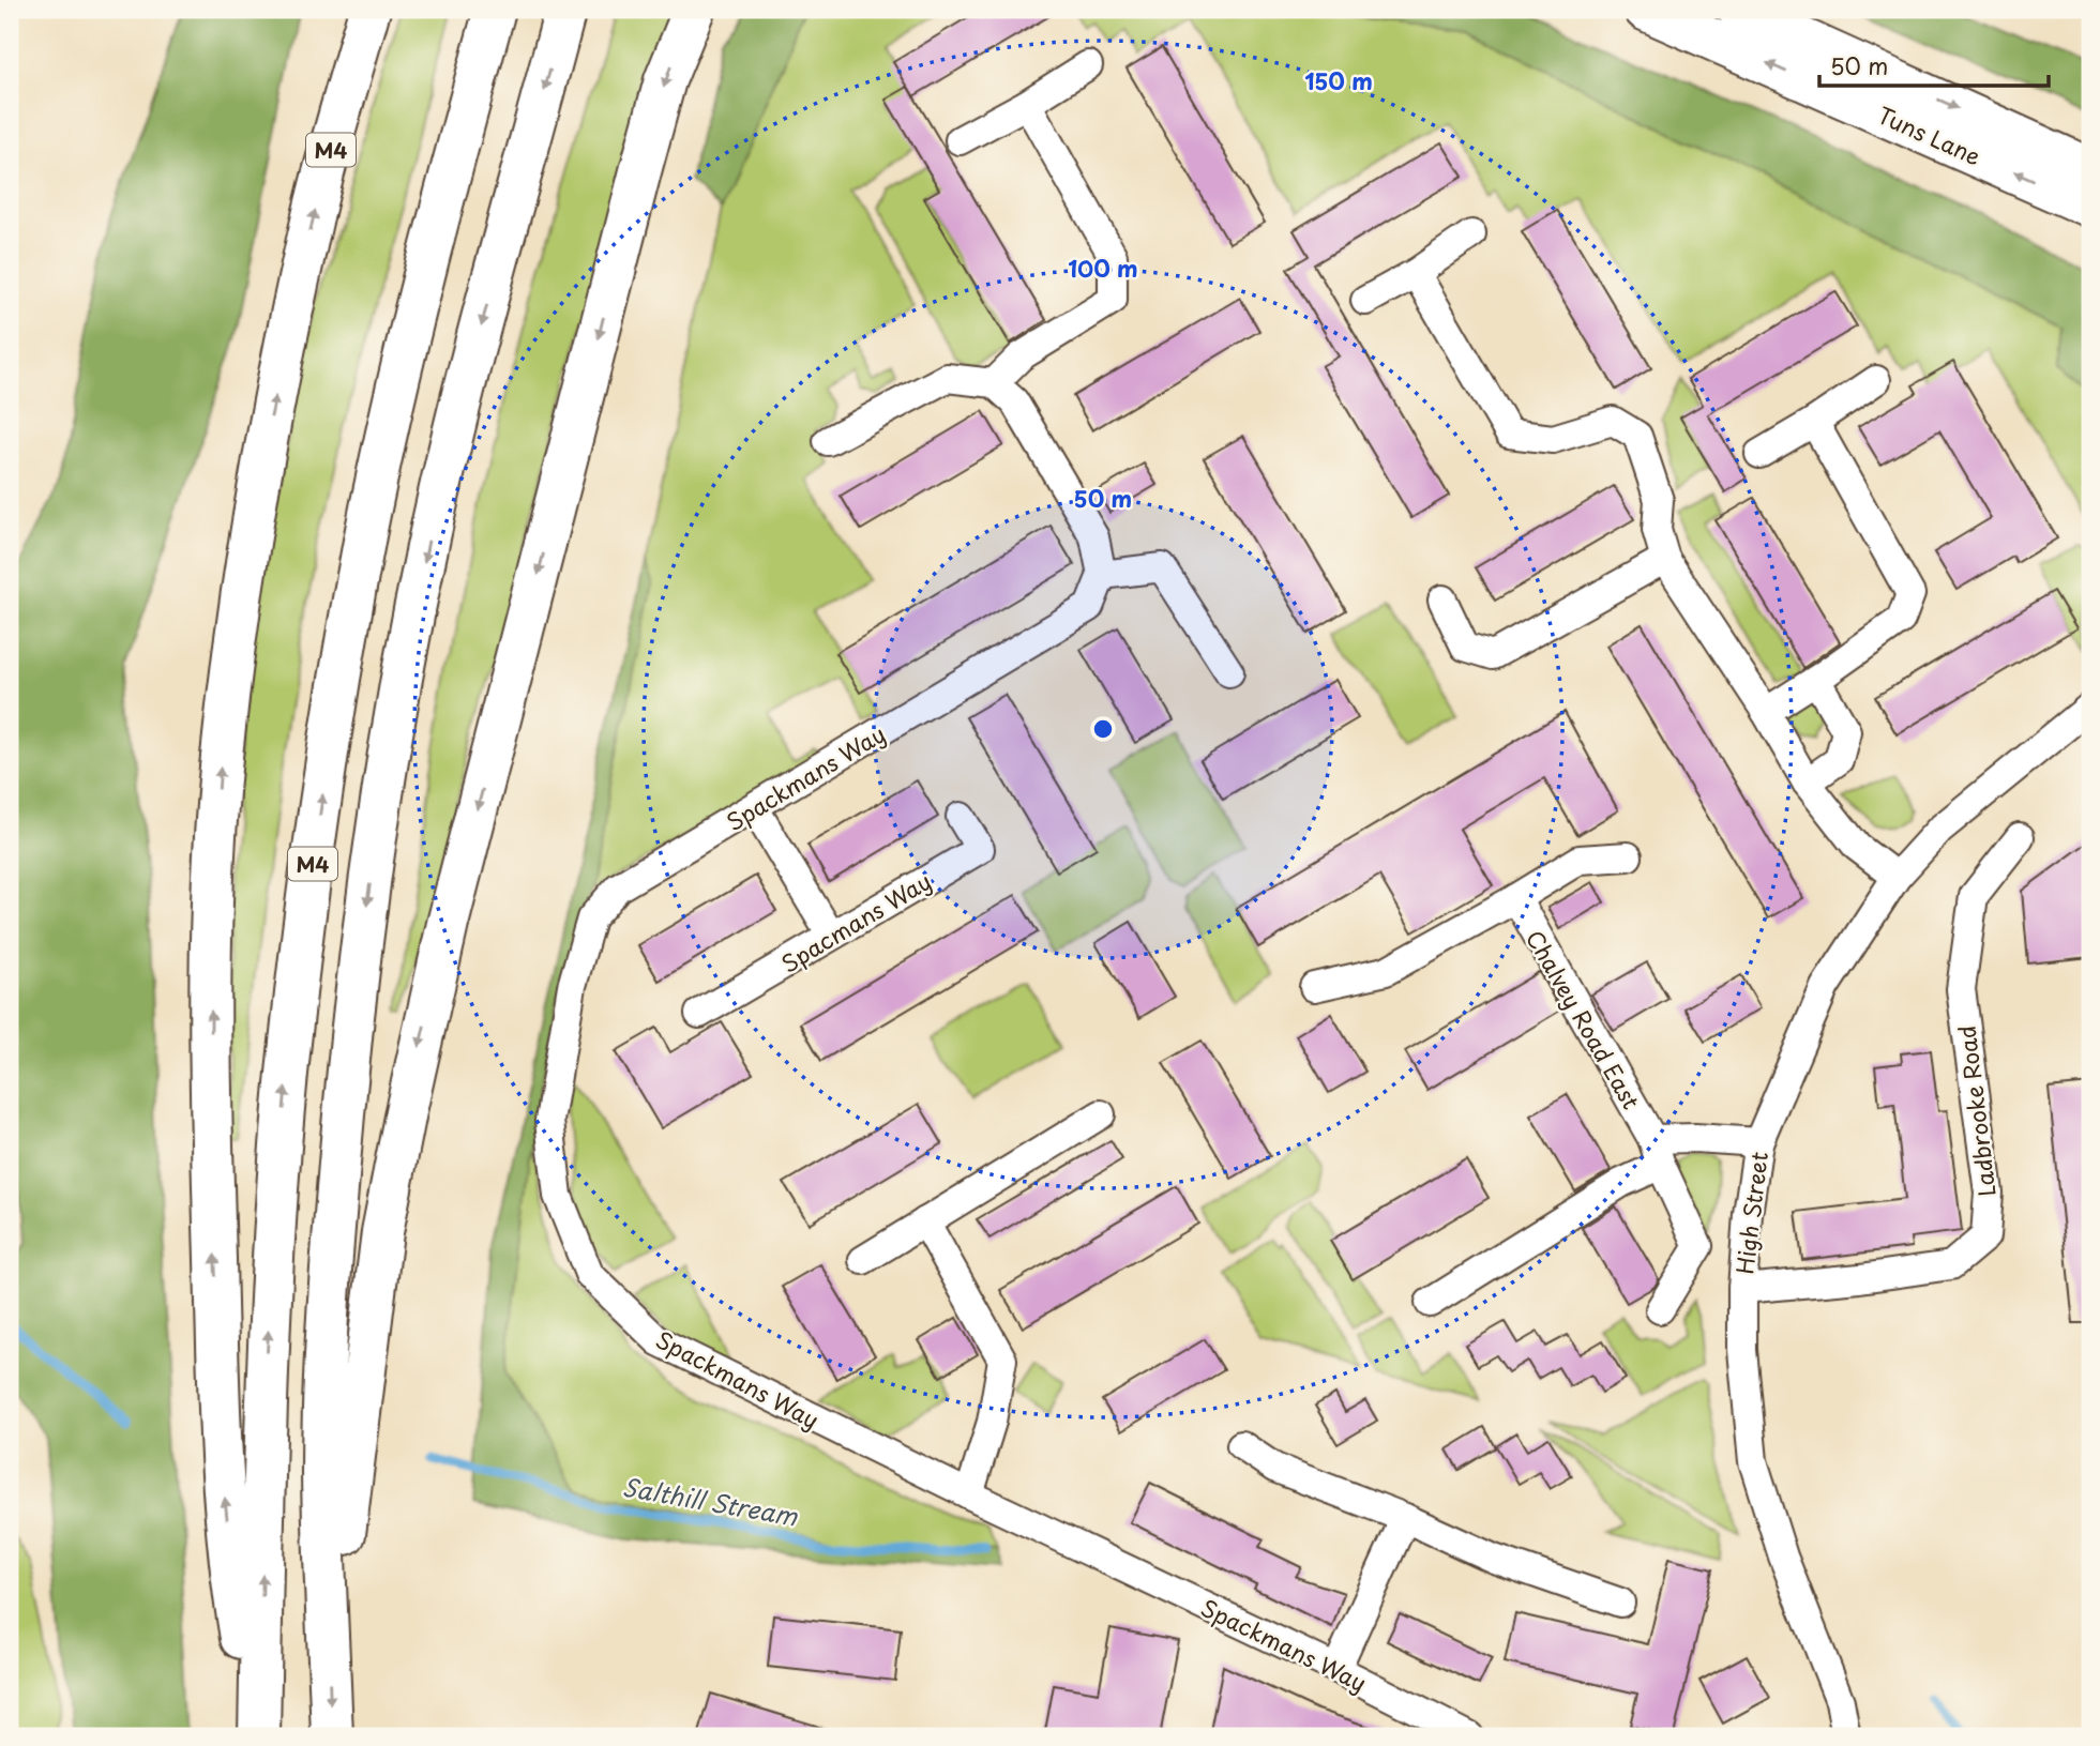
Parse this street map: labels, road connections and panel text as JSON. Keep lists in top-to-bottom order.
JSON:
{
  "streets": {
    "main road": ["Tuns Lane", "M4"],
    "street": [
      "Spackmans Way",
      "Spacmans Way",
      "Chalvey Road East",
      "Ladbrooke Road",
      "High Street"
    ]
  },
  "crossings": [
    ["Ladbrooke Road", "High Street"]
  ],
  "water": ["Salthill Stream"],
  "scale_bar": "50 m",
  "rings": ["150 m", "100 m", "50 m"]
}
